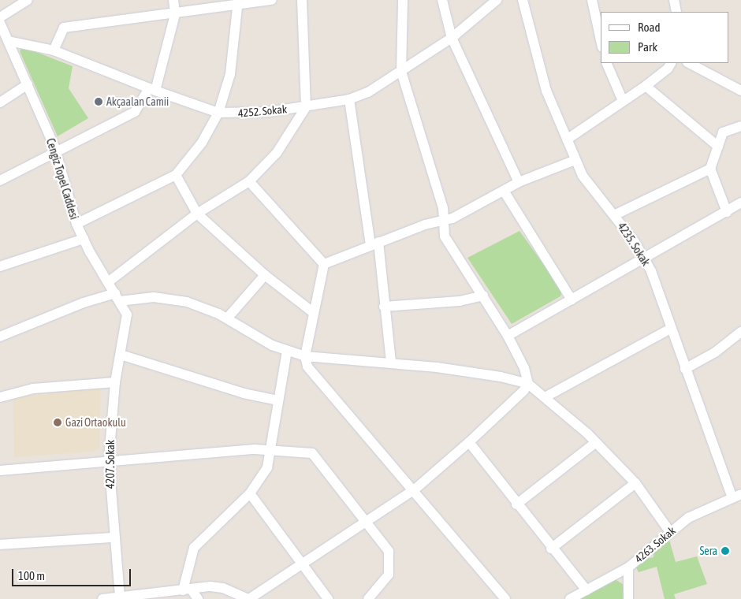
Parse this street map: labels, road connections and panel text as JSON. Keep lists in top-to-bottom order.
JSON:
{
  "streets": {
    "street": [
      "4252. Sokak",
      "Cengiz Topel Caddesi",
      "4235. Sokak",
      "4207. Sokak",
      "4263. Sokak"
    ]
  },
  "crossings": [
    ["4252. Sokak", "Cengiz Topel Caddesi"],
    ["Cengiz Topel Caddesi", "4207. Sokak"],
    ["4235. Sokak", "4263. Sokak"]
  ],
  "places": ["Akçaalan Camii", "Gazi Ortaokulu", "Sera"],
  "legend": ["Road", "Park"],
  "scale_bar": "100 m"
}
